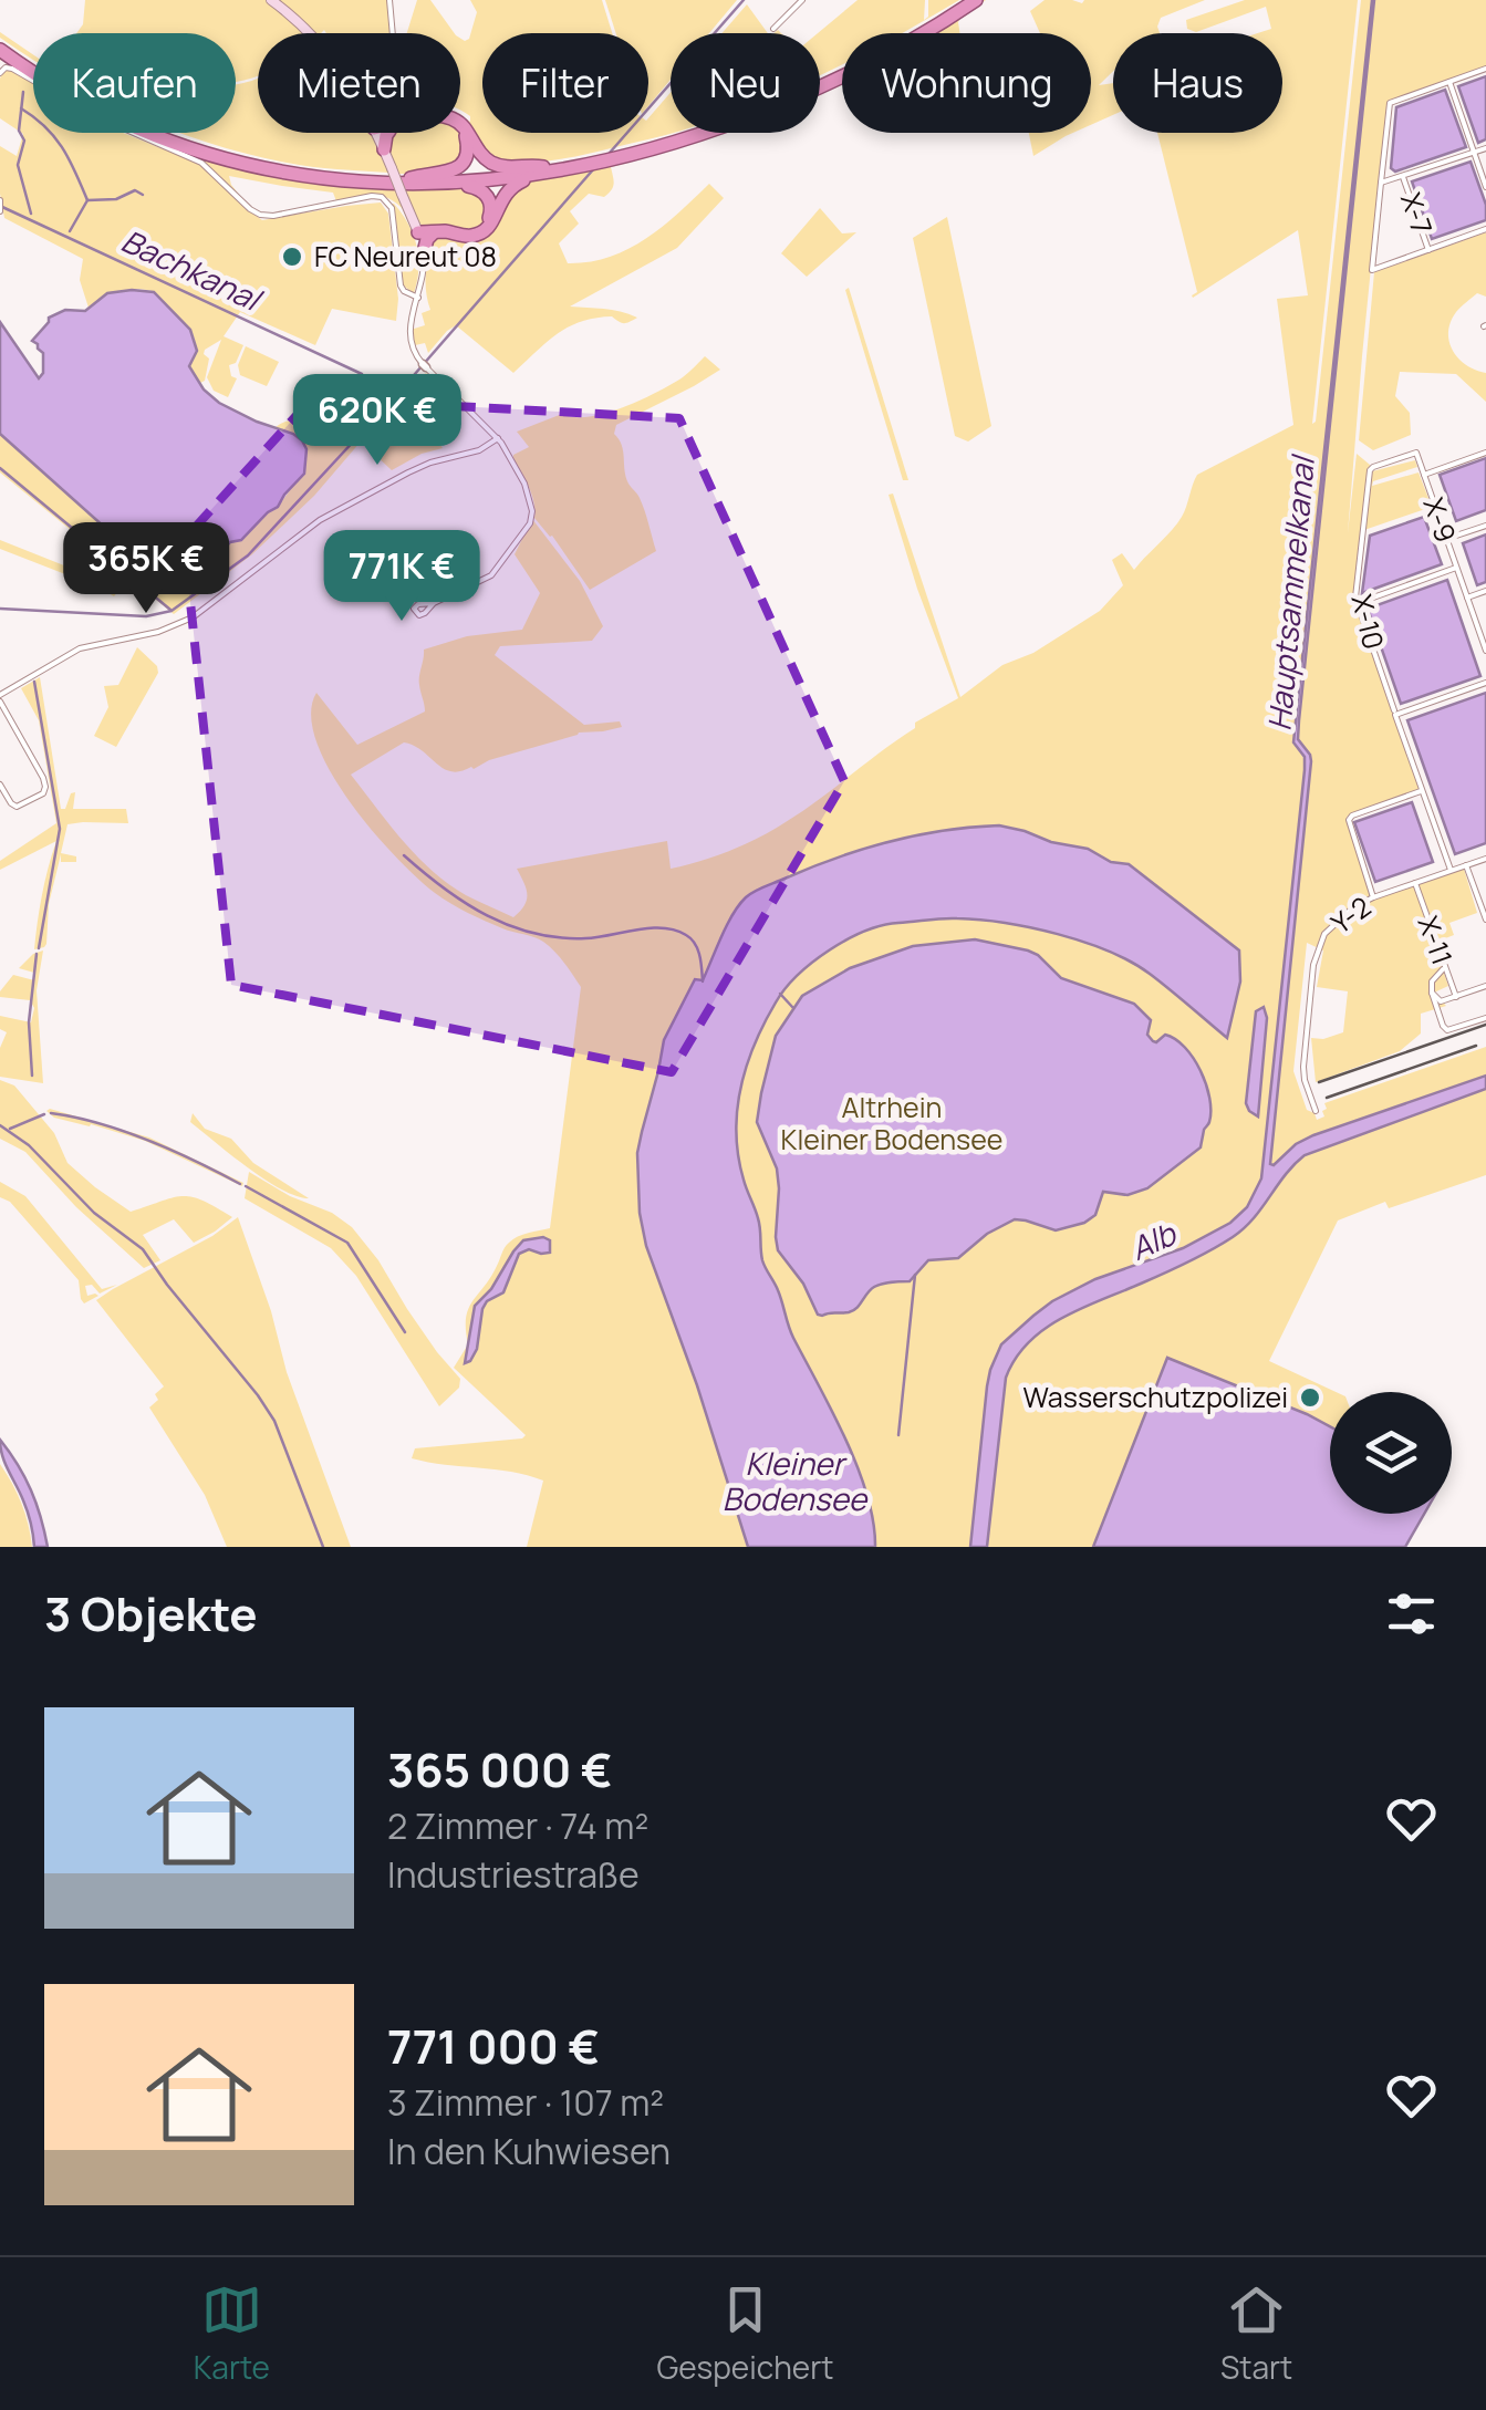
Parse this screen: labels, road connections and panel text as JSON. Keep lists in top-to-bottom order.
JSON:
{
  "streets": {
    "street": [
      "X-7",
      "X-9",
      "X-10",
      "Y-2",
      "X-11"
    ]
  },
  "crossings": [
    ["X-9", "X-10"],
    ["X-10", "Y-2"],
    ["Y-2", "X-11"]
  ],
  "water": [
    "Bachkanal",
    "Hauptsammelkanal",
    "Alb",
    "Kleiner Bodensee"
  ],
  "parks": ["Altrhein Kleiner Bodensee"],
  "places": ["FC Neureut 08", "Wasserschutzpolizei"],
  "page": {
    "chip": [
      "Kaufen",
      "Mieten",
      "Filter",
      "Neu",
      "Wohnung",
      "Haus"
    ],
    "price": ["620K €", "365K €", "771K €"],
    "heading": "3 Objekte",
    "list": [
      {
        "name": "365 000 €",
        "note": "2 Zimmer · 74 m² · Industriestraße"
      },
      {
        "name": "771 000 €",
        "note": "3 Zimmer · 107 m² · In den Kuhwiesen"
      }
    ],
    "tabs": ["Karte", "Gespeichert", "Start"]
  }
}
